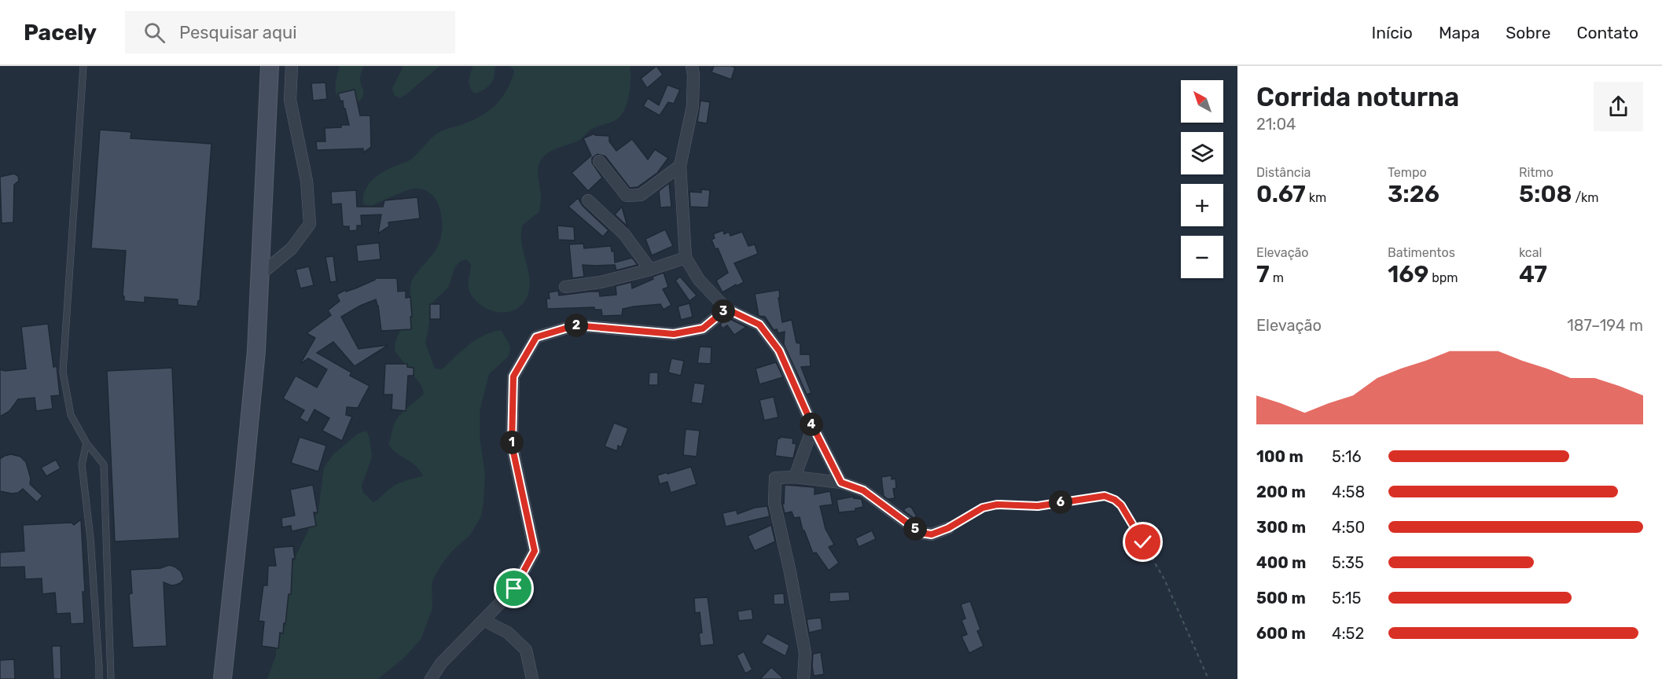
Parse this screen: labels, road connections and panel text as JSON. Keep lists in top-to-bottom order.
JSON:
{
  "north": "top left",
  "page": {
    "header": "Pacely",
    "search": "Pesquisar aqui",
    "nav": [
      "Início",
      "Mapa",
      "Sobre",
      "Contato"
    ],
    "heading": ["Corrida noturna", "21:04"],
    "map_buttons": ["+", "−"],
    "stats": [
      ["Distância", "0.67 km"],
      ["Tempo", "3:26"],
      ["Ritmo", "5:08 /km"],
      ["Elevação", "7 m"],
      ["Batimentos", "169 bpm"],
      ["kcal", "47"]
    ],
    "pins": [
      "3",
      "2",
      "4",
      "1",
      "6",
      "5"
    ],
    "chart": ["Elevação", "187–194 m"],
    "list": [
      {
        "name": "100 m",
        "note": "5:16"
      },
      {
        "name": "200 m",
        "note": "4:58"
      },
      {
        "name": "300 m",
        "note": "4:50"
      },
      {
        "name": "400 m",
        "note": "5:35"
      },
      {
        "name": "500 m",
        "note": "5:15"
      },
      {
        "name": "600 m",
        "note": "4:52"
      }
    ]
  }
}
